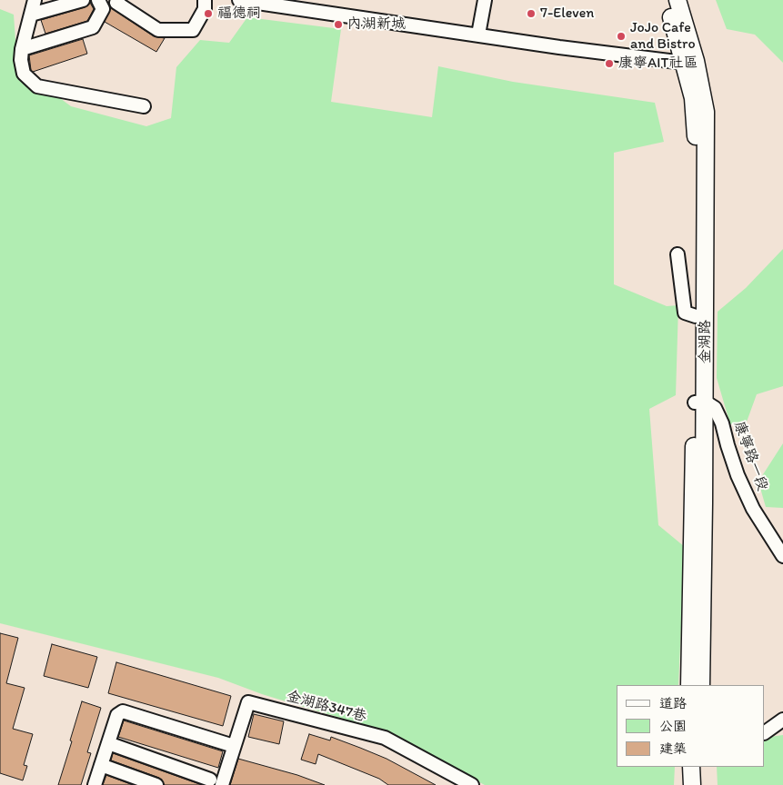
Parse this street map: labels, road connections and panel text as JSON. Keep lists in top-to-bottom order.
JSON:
{
  "streets": {
    "main road": ["金湖路"],
    "street": ["康寧路一段", "金湖路347巷"]
  },
  "crossings": [
    ["金湖路", "康寧路一段"]
  ],
  "places": [
    "福德祠",
    "7-Eleven",
    "內湖新城",
    "JoJo Cafe and Bistro",
    "康寧AIT社區"
  ],
  "legend": ["道路", "公園", "建築"]
}
